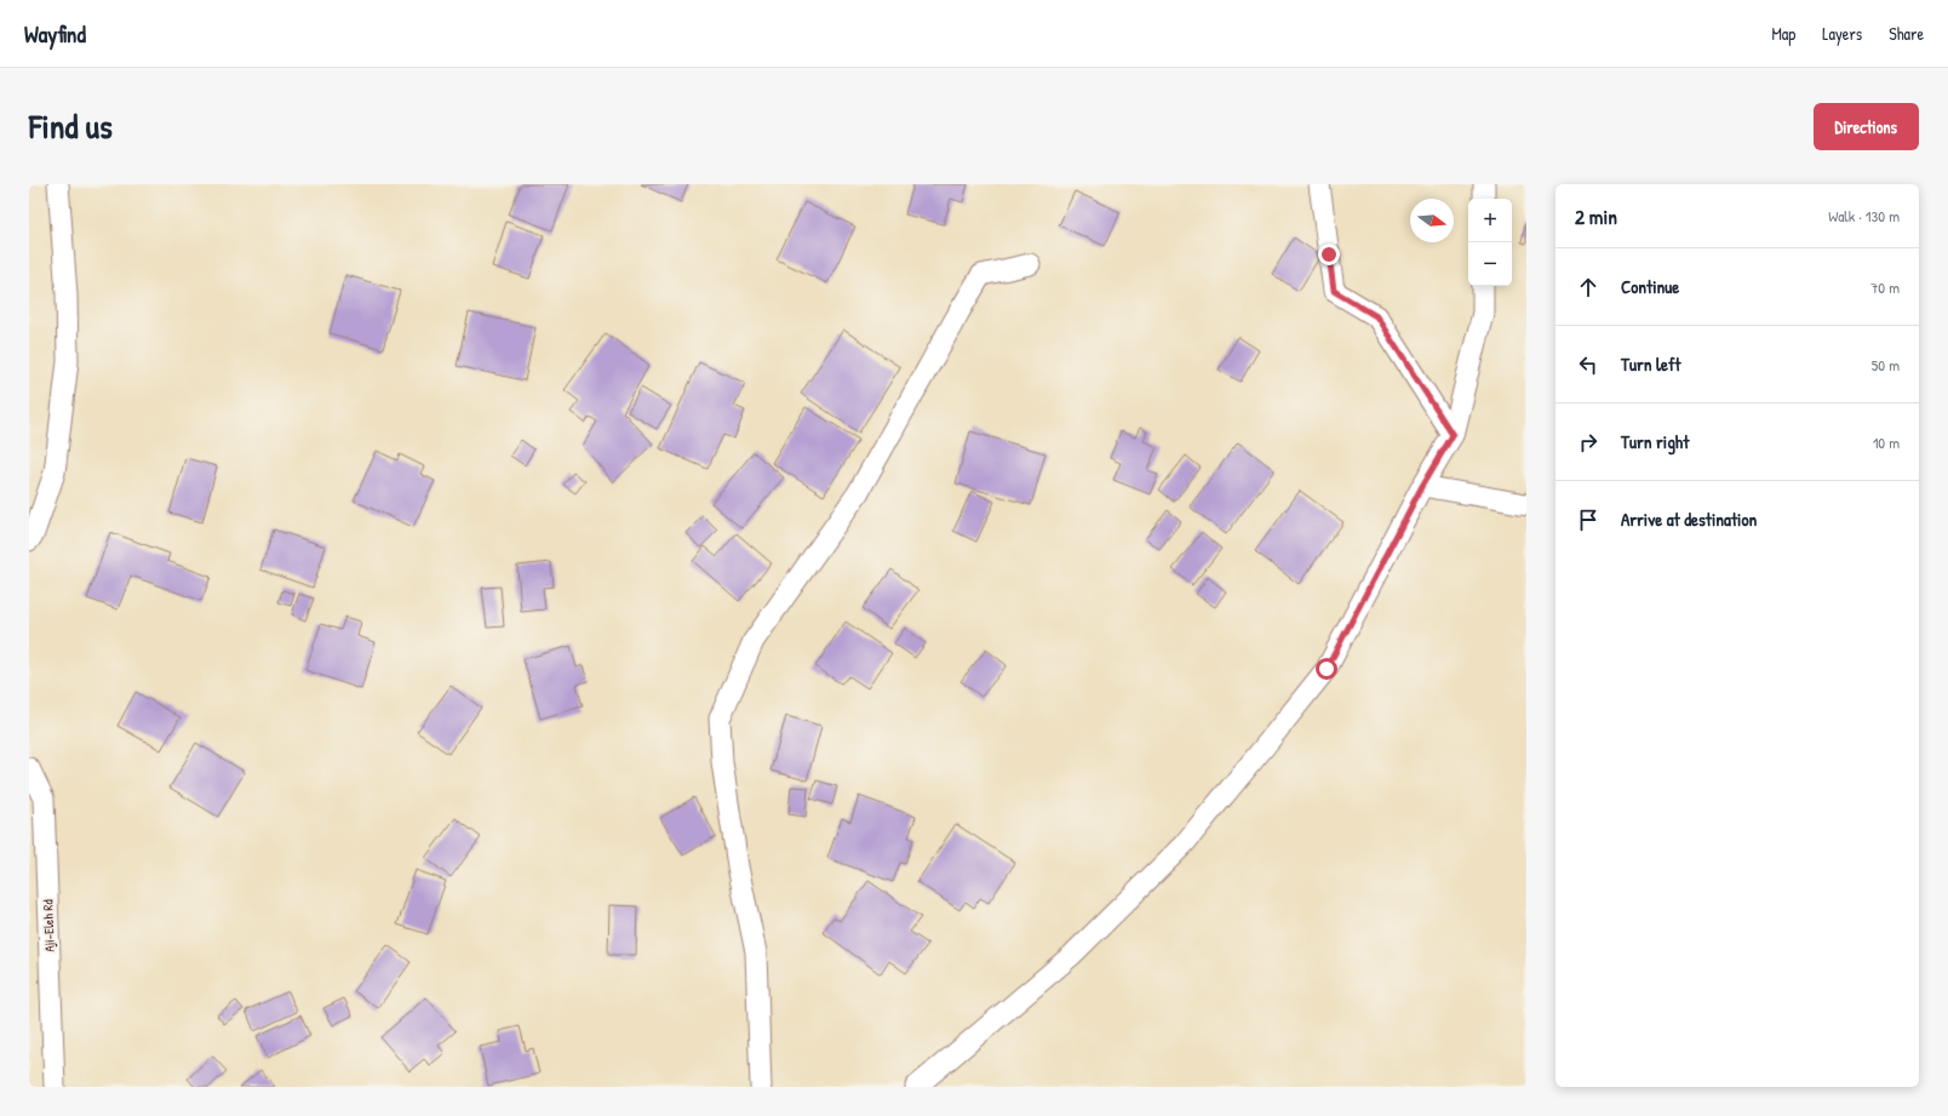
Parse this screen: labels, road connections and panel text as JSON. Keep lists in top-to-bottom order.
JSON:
{
  "streets": {
    "street": ["Aji-Eleh Rd"]
  },
  "north": "right",
  "page": {
    "header": "Wayfind",
    "nav": ["Map", "Layers", "Share"],
    "title": "Find us",
    "buttons": "Directions",
    "heading": ["2 min", "Walk · 130 m"],
    "map_buttons": ["+", "−"],
    "list": [
      ["Continue", "70 m"],
      ["Turn left", "50 m"],
      ["Turn right", "10 m"],
      "Arrive at destination"
    ]
  }
}
